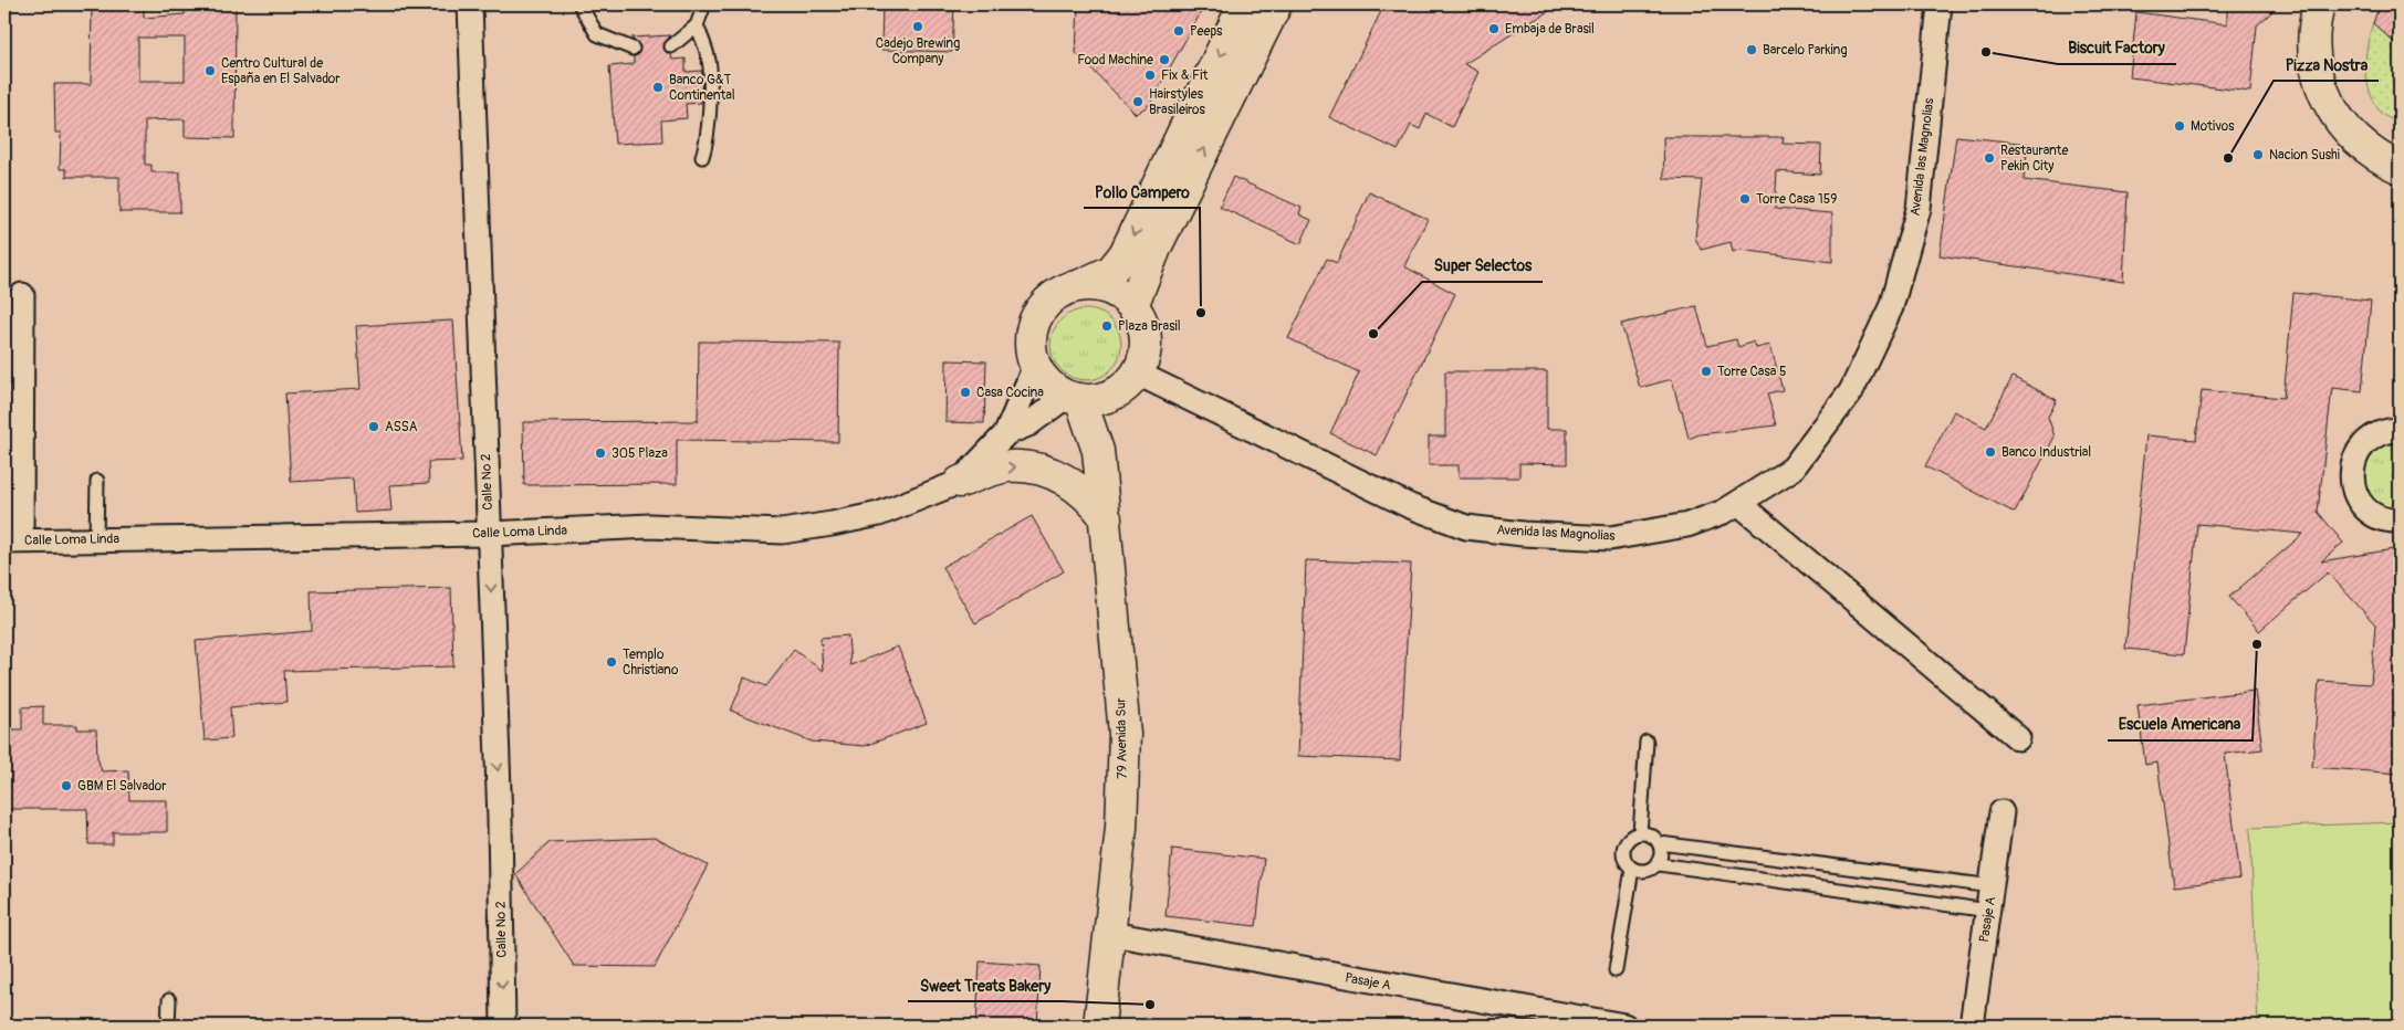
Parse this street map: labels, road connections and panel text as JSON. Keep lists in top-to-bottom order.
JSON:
{
  "streets": {
    "main road": ["79 Avenida Sur"],
    "street": [
      "Avenida las Magnolias",
      "Calle No 2",
      "Calle Loma Linda",
      "Pasaje A"
    ]
  },
  "crossings": [
    ["Avenida las Magnolias", "Calle Loma Linda"],
    ["Avenida las Magnolias", "79 Avenida Sur"],
    ["Calle No 2", "Calle Loma Linda"],
    ["Calle Loma Linda", "79 Avenida Sur"],
    ["79 Avenida Sur", "Pasaje A"]
  ],
  "one_way": ["Calle No 2"],
  "places": [
    "Cadejo Brewing Company",
    "Embaja de Brasil",
    "Peeps",
    "Barcelo Parking",
    "Biscuit Factory",
    "Food Machine",
    "Centro Cultural de España en El Salvador",
    "Fix & Fit",
    "Banco G&T Continental",
    "Hairstyles Brasileiros",
    "Motivos",
    "Nacion Sushi",
    "Restaurante Pekin City",
    "Pizza Nostra",
    "Torre Casa 159",
    "Pollo Campero",
    "Plaza Brasil",
    "Super Selectos",
    "Torre Casa 5",
    "Casa Cocina",
    "ASSA",
    "Banco Industrial",
    "305 Plaza",
    "Escuela Americana",
    "Templo Christiano",
    "GBM El Salvador",
    "Sweet Treats Bakery"
  ]
}
